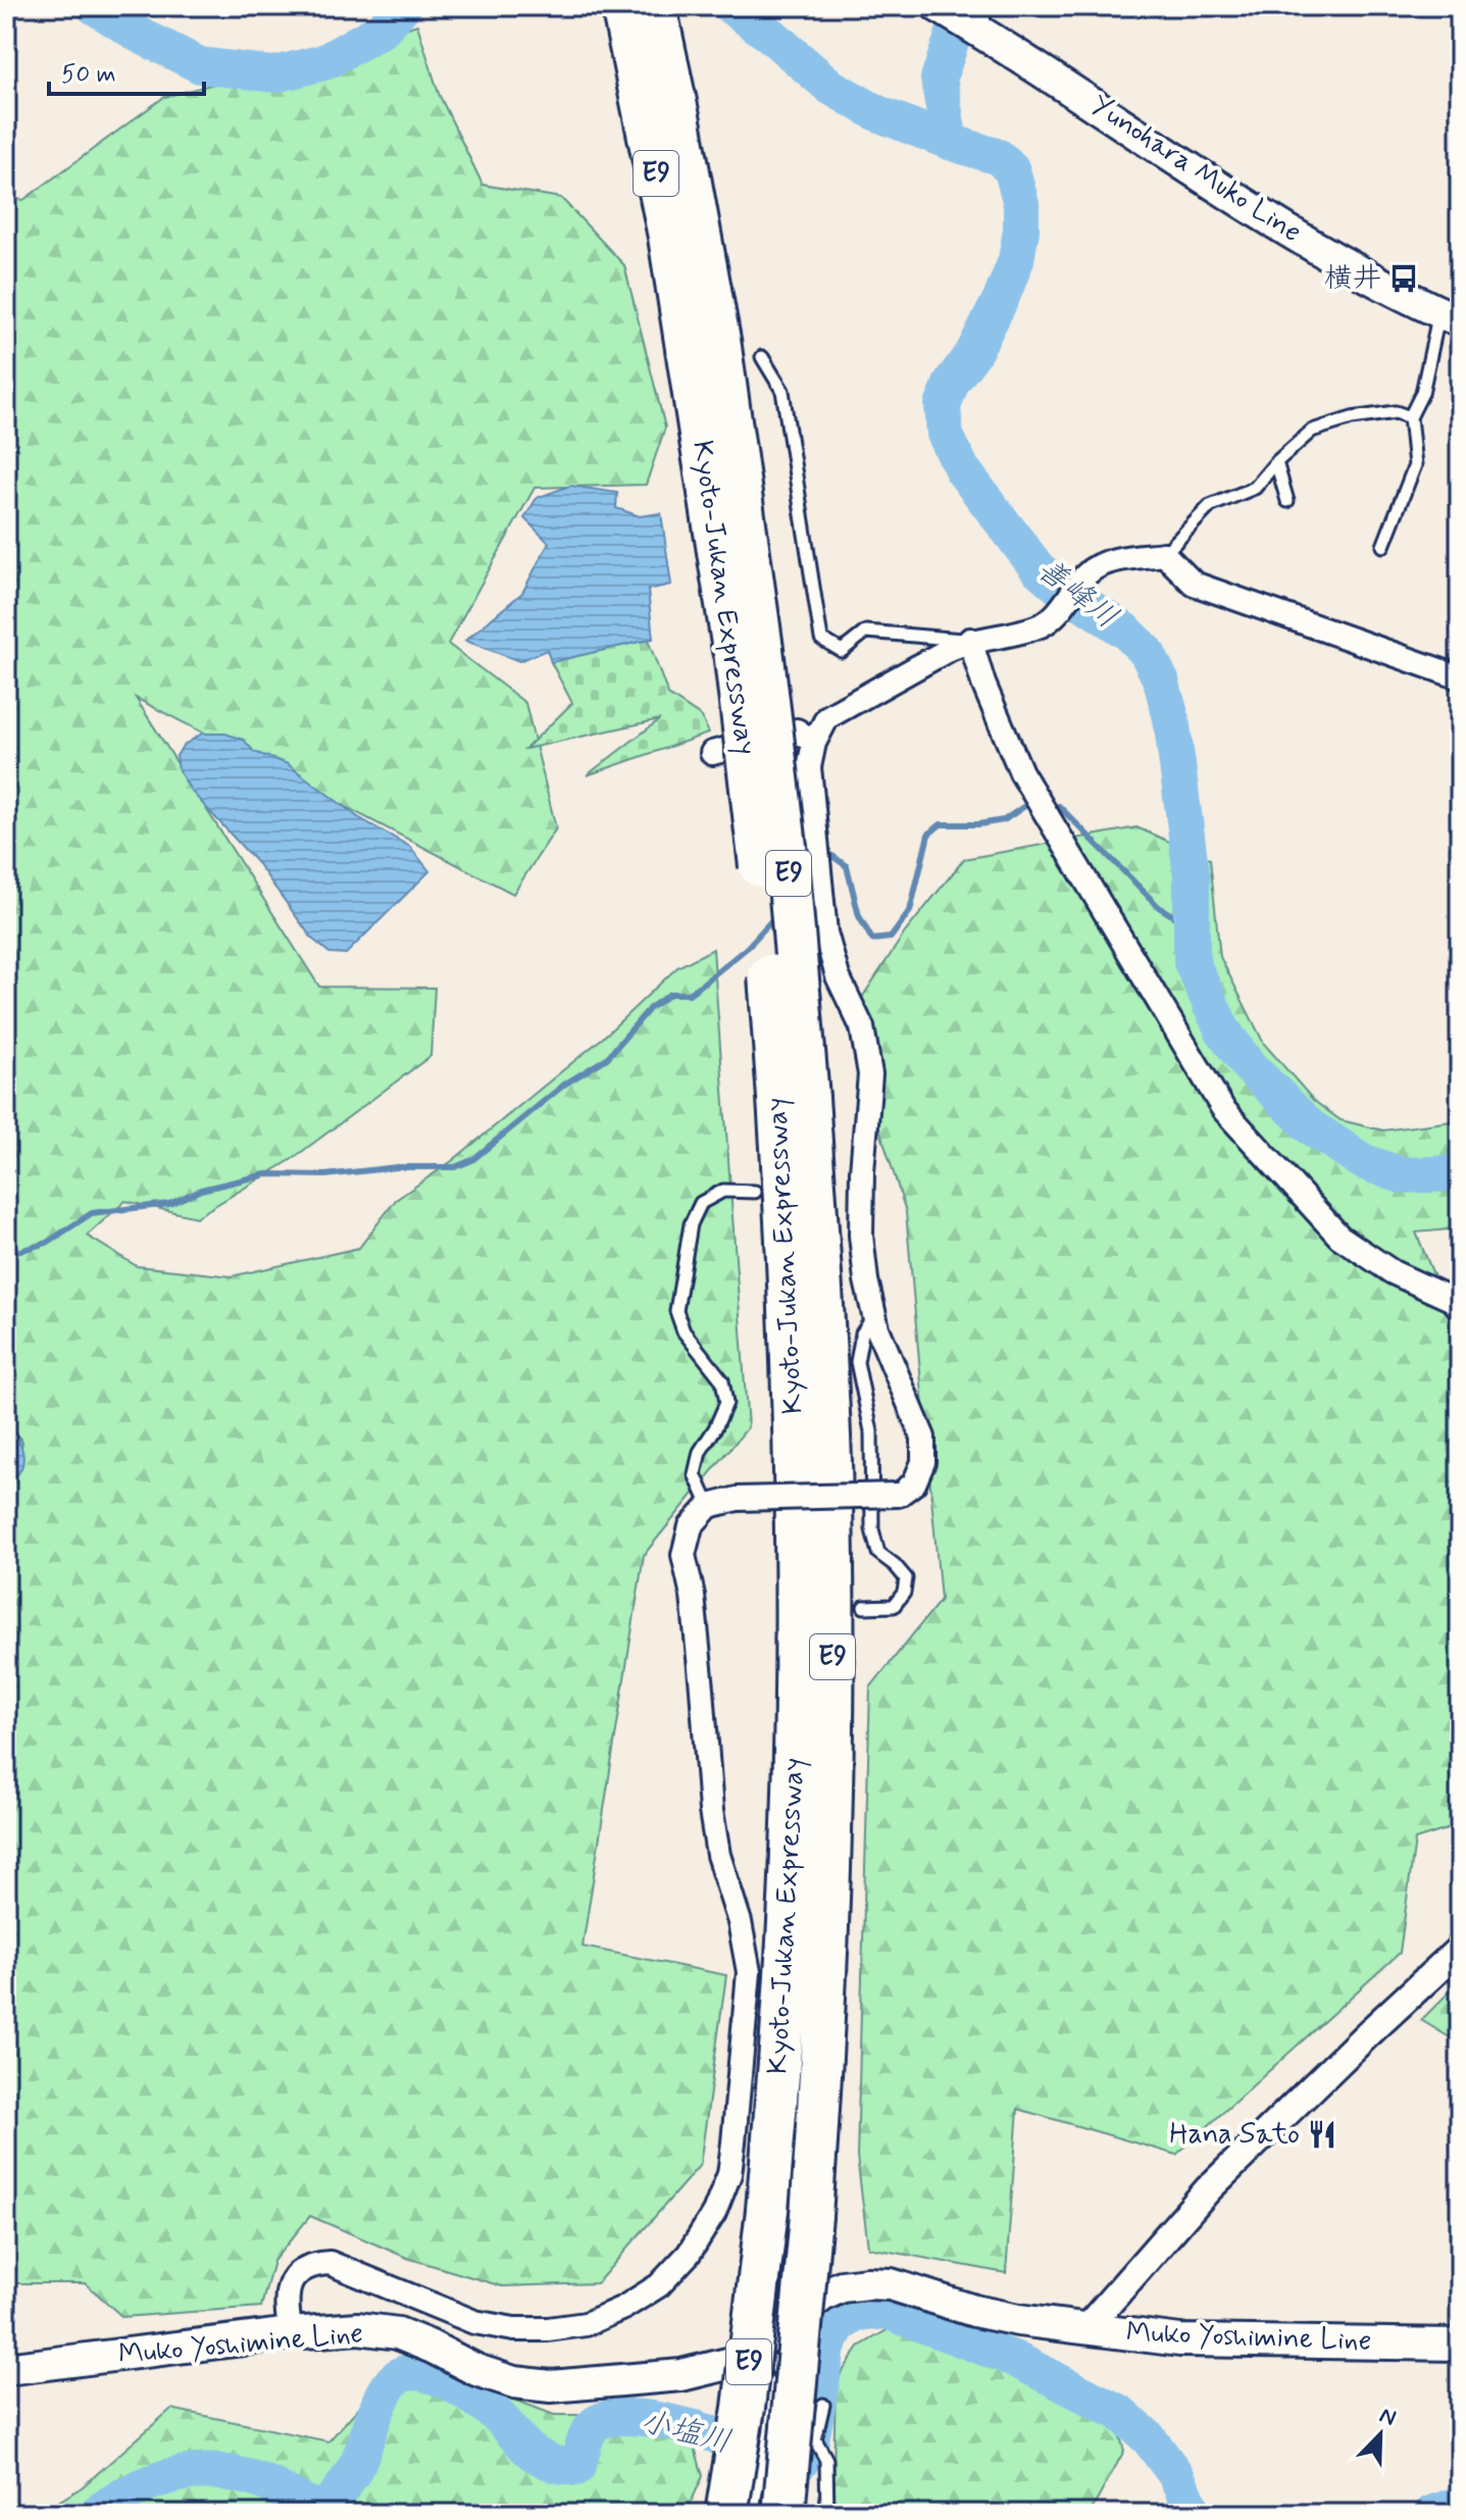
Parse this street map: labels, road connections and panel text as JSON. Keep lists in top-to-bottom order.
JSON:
{
  "streets": {
    "highway": ["E9", "Kyoto-Jukan Expressway"],
    "main road": ["Yunohara Muko Line", "Muko Yoshimine Line"]
  },
  "water": ["善峰川", "小塩川"],
  "places": {
    "bus stop": ["横井"],
    "restaurant": ["Hana Sato"]
  },
  "scale_bar": "50 m",
  "north": "top right"
}
